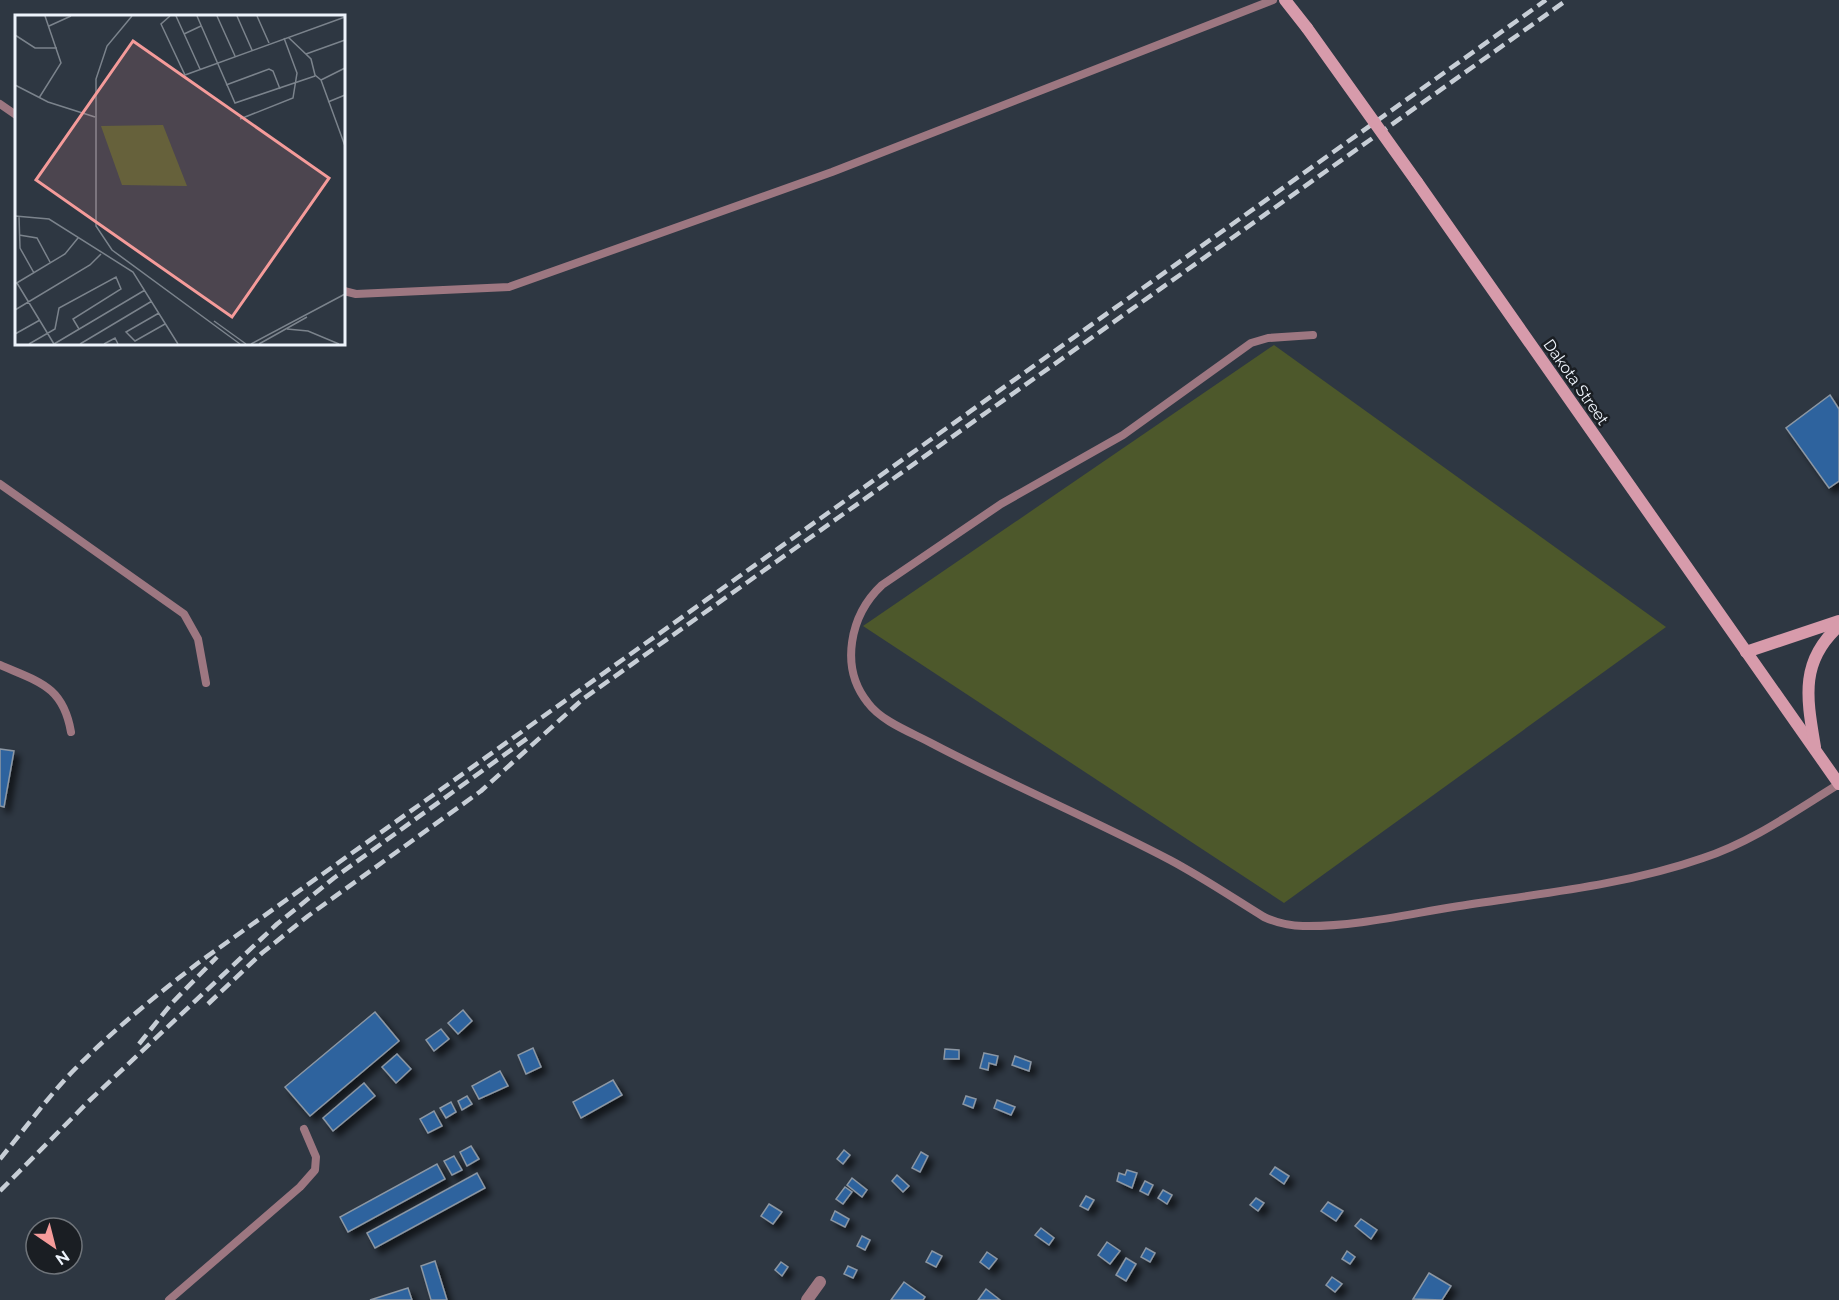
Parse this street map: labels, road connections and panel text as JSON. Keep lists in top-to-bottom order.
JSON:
{
  "streets": {
    "street": ["Dakota Street"]
  },
  "north": "bottom right"
}
